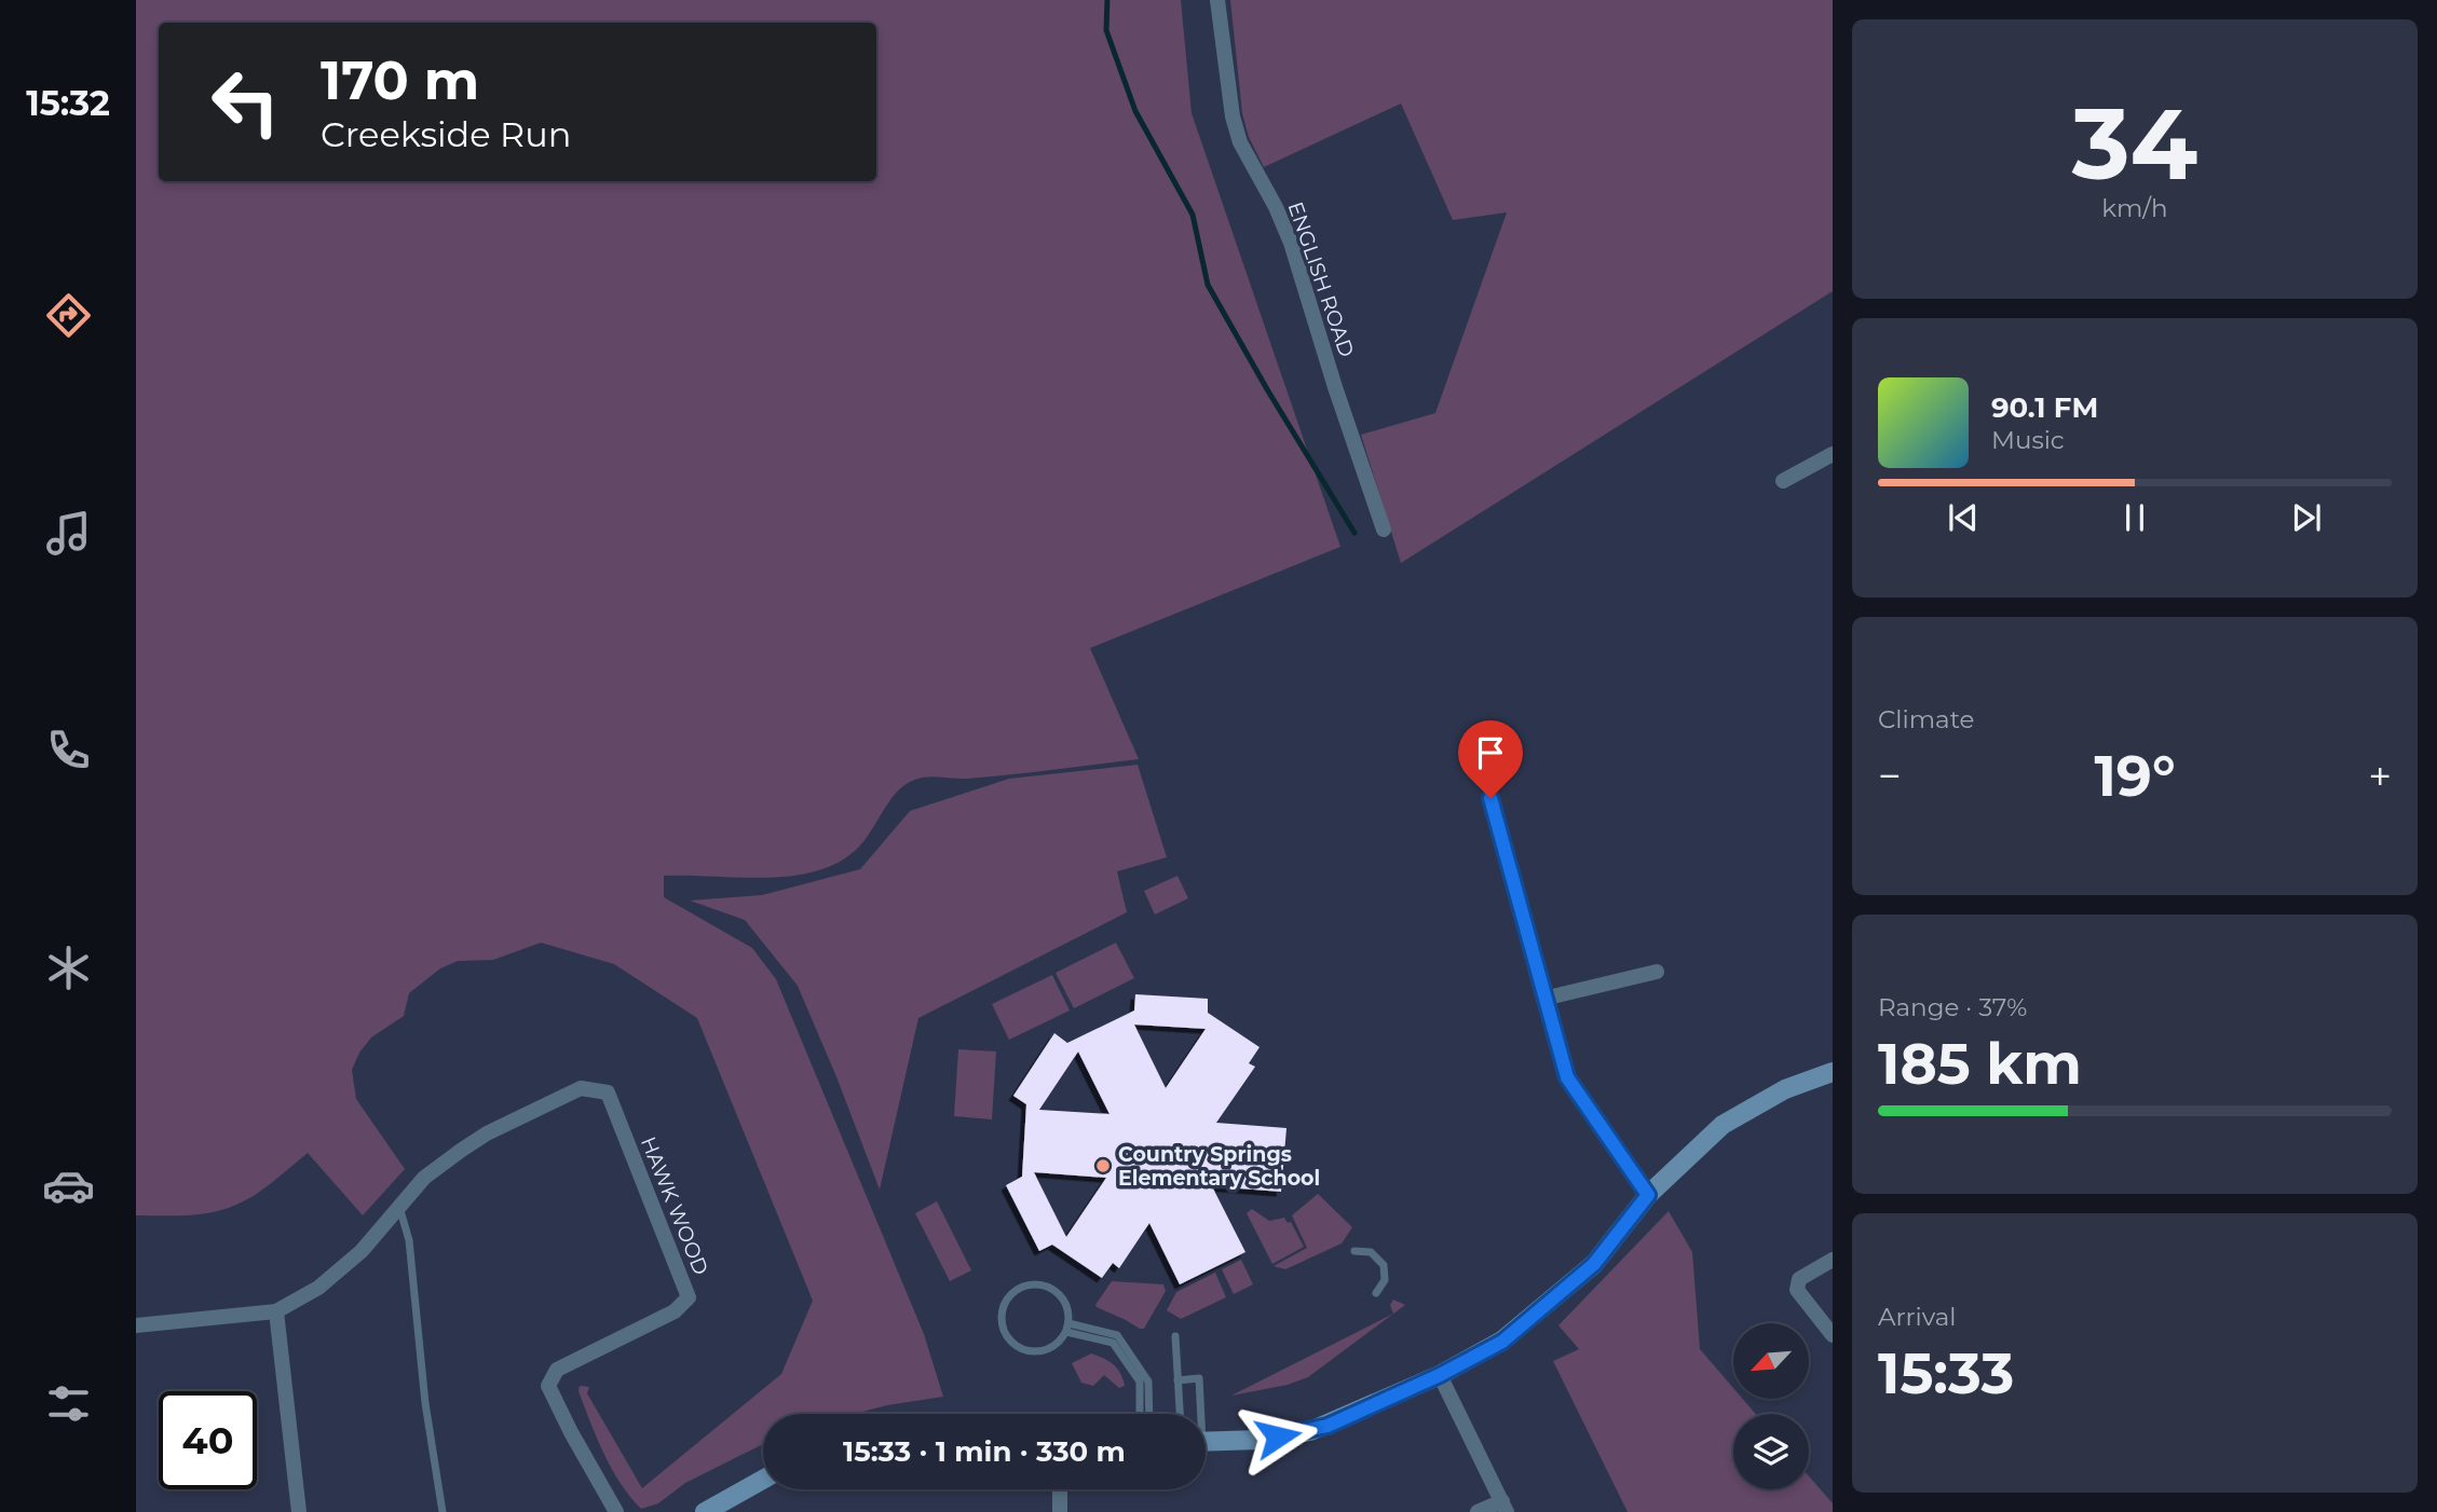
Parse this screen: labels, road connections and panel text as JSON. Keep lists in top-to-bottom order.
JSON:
{
  "streets": {
    "street": ["ENGLISH ROAD", "HAWK WOOD"]
  },
  "places": ["Country Springs Elementary School"],
  "north": "bottom left",
  "page": {
    "tabs": "15:32",
    "tile": [
      ["34", "km/h"],
      "Climate",
      ["Range · 37%", "185 km"],
      ["Arrival", "15:33"]
    ],
    "turn": ["170 m", "Creekside Run"],
    "song": ["90.1 FM", "Music"],
    "heat": ["−", "19°", "+"],
    "limit": "40",
    "trip": "15:33 · 1 min · 330 m"
  }
}
